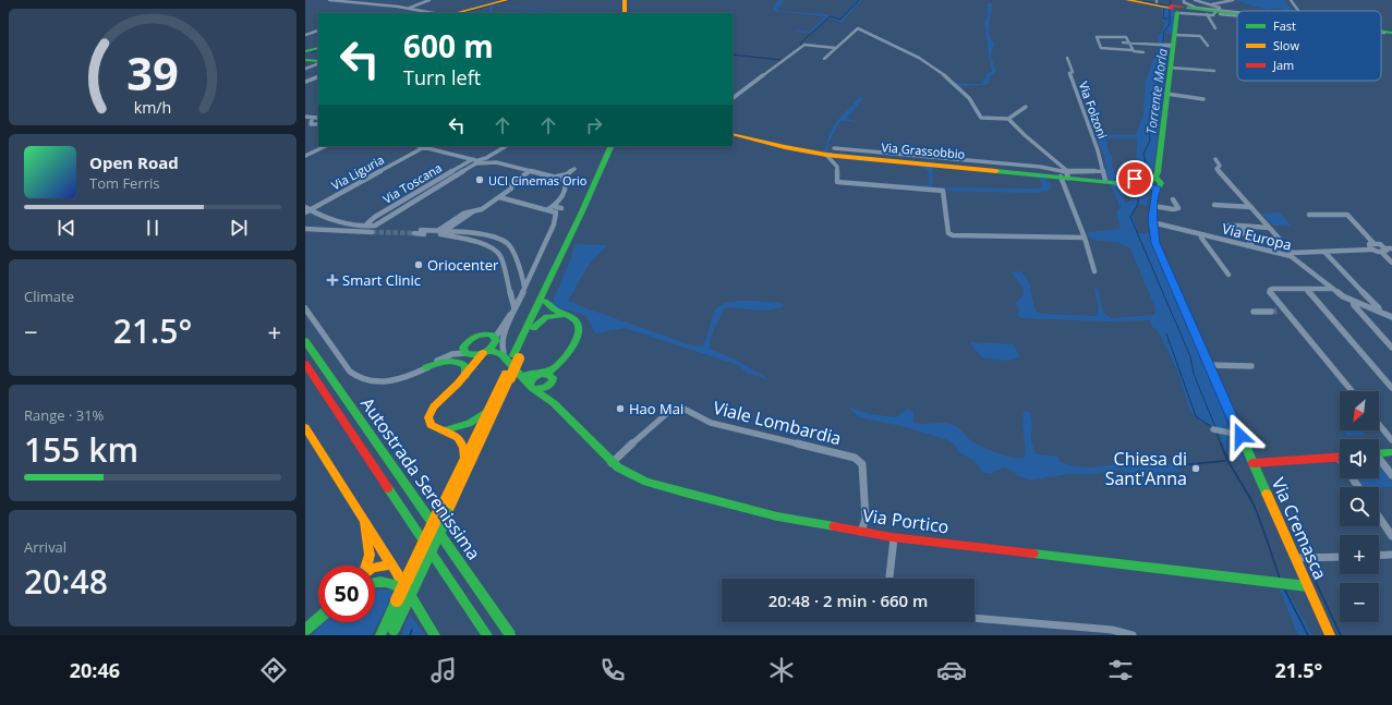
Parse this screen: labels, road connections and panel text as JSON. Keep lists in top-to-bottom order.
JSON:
{
  "streets": {
    "main road": [
      "Via Grassobbio",
      "Autostrada Serenissima",
      "Via Portico",
      "Via Cremasca"
    ],
    "street": [
      "Via Folzoni",
      "Via Liguria",
      "Via Toscana",
      "Via Europa",
      "Viale Lombardia"
    ]
  },
  "crossings": [
    ["Via Folzoni", "Via Grassobbio"],
    ["Via Grassobbio", "Via Cremasca"],
    ["Via Europa", "Via Cremasca"],
    ["Viale Lombardia", "Via Portico"],
    ["Via Portico", "Via Cremasca"]
  ],
  "water": ["Torrente Morla"],
  "places": {
    "other": [
      "UCI Cinemas Orio",
      "Oriocenter",
      "Hao Mai",
      "Chiesa di Sant'Anna"
    ],
    "health": ["Smart Clinic"]
  },
  "legend": ["Fast", "Slow", "Jam"],
  "north": "bottom left",
  "page": {
    "turn": ["600 m", "Turn left"],
    "song": ["Open Road", "Tom Ferris"],
    "tile": [
      "Climate",
      ["Range · 31%", "155 km"],
      ["Arrival", "20:48"]
    ],
    "heat": ["−", "21.5°", "+"],
    "map_buttons": ["+", "−"],
    "limit": "50",
    "trip": "20:48 · 2 min · 660 m",
    "tabs": ["20:46", "21.5°"],
    "gauge": ["39", "km/h"]
  }
}
